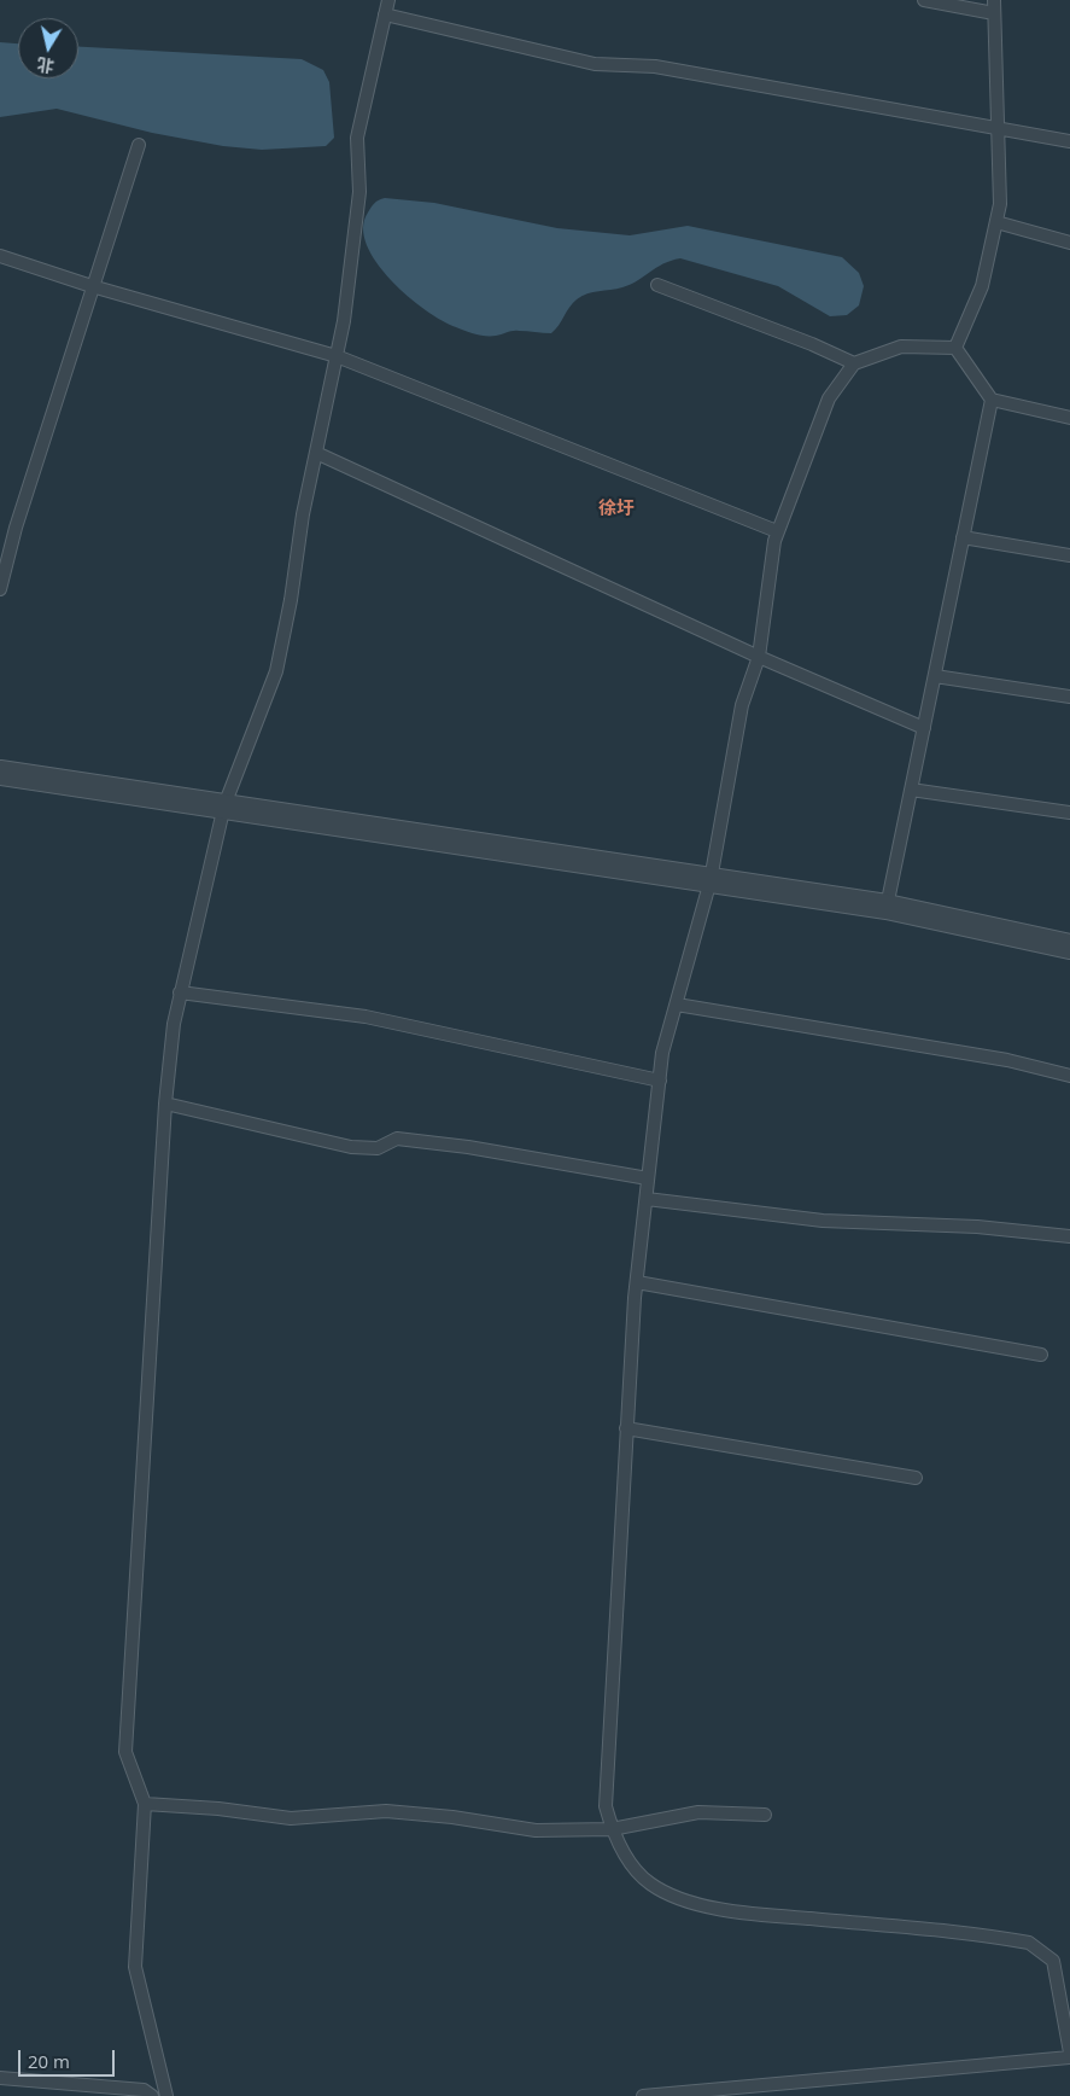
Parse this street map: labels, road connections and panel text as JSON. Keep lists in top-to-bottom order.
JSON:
{
  "districts": ["徐圩"],
  "scale_bar": "20 m",
  "north": "bottom"
}
